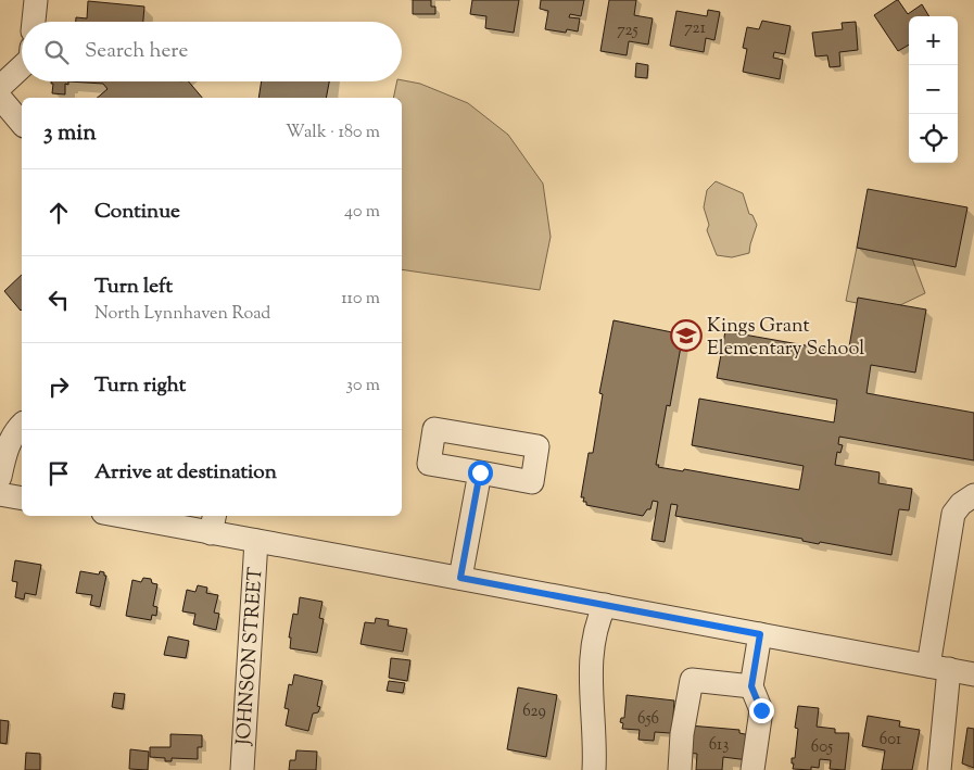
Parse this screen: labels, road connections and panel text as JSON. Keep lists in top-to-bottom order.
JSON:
{
  "streets": {
    "street": ["JOHNSON STREET"]
  },
  "places": {
    "school or university": ["Kings Grant Elementary School"]
  },
  "house_numbers": [
    "721",
    "725",
    "629",
    "656",
    "601",
    "613",
    "605"
  ],
  "page": {
    "map_buttons": ["+", "−"],
    "search": "Search here",
    "heading": ["3 min", "Walk · 180 m"],
    "list": [
      ["Continue", "40 m"],
      ["Turn left", "North Lynnhaven Road", "110 m"],
      ["Turn right", "30 m"],
      "Arrive at destination"
    ]
  }
}
